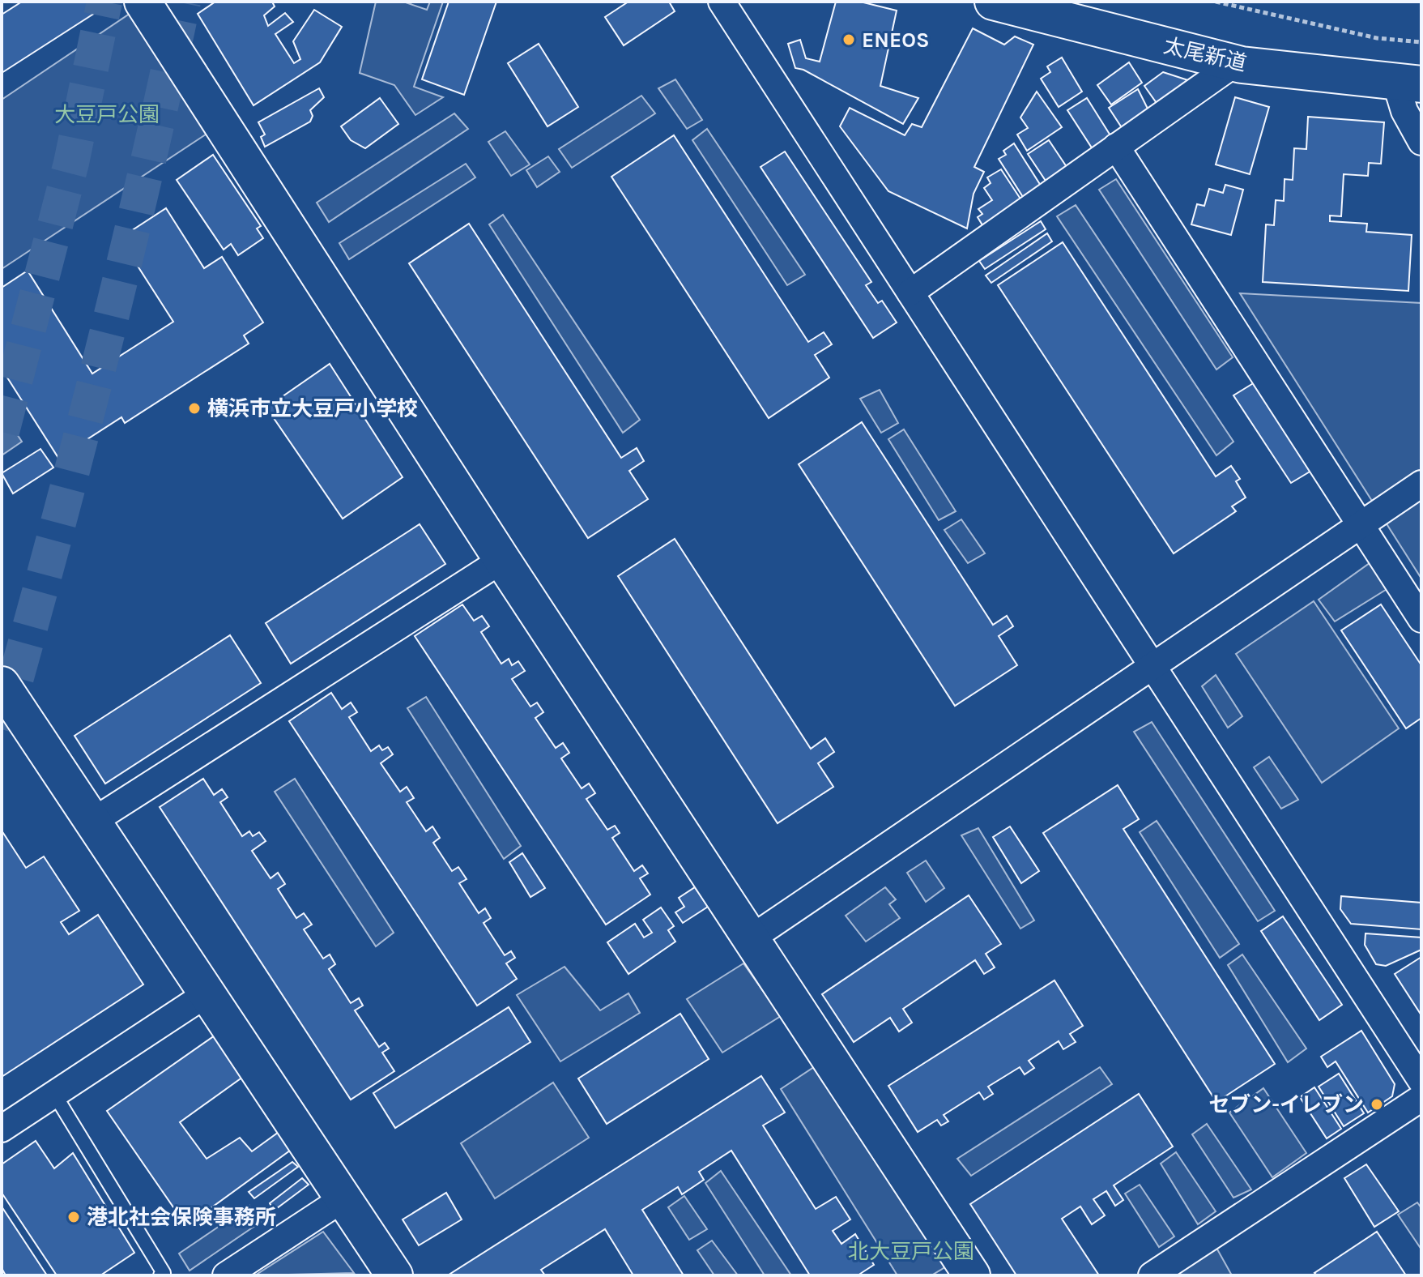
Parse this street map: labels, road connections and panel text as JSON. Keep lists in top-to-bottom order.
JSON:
{
  "streets": {
    "street": ["太尾新道"]
  },
  "parks": ["大豆戸公園", "北大豆戸公園"],
  "places": [
    "ENEOS",
    "横浜市立大豆戸小学校",
    "セブン-イレブン",
    "港北社会保険事務所"
  ]
}
